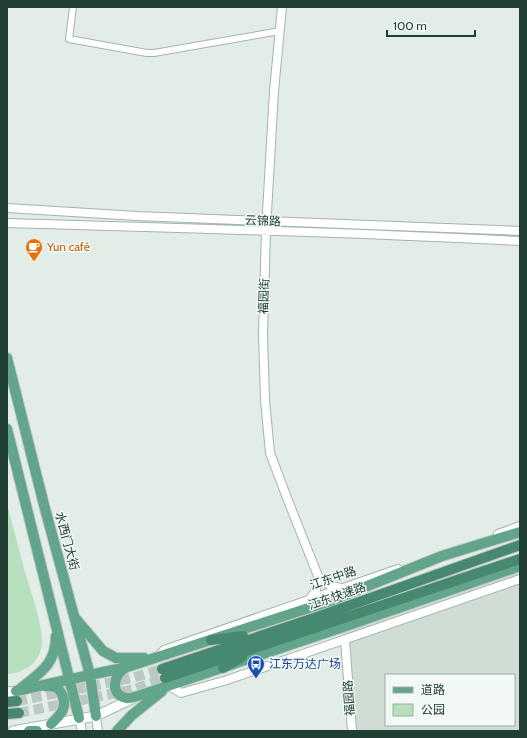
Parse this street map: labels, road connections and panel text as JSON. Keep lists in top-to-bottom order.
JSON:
{
  "streets": {
    "highway": ["江东快速路"],
    "main road": ["水西门大街", "江东中路"],
    "street": ["云锦路", "福园街", "福园路"]
  },
  "crossings": [
    ["云锦路", "福园街"],
    ["水西门大街", "江东中路"]
  ],
  "places": {
    "cafe": ["Yun café"],
    "bus stop": ["江东万达广场"]
  },
  "legend": ["道路", "公园"],
  "scale_bar": "100 m"
}
